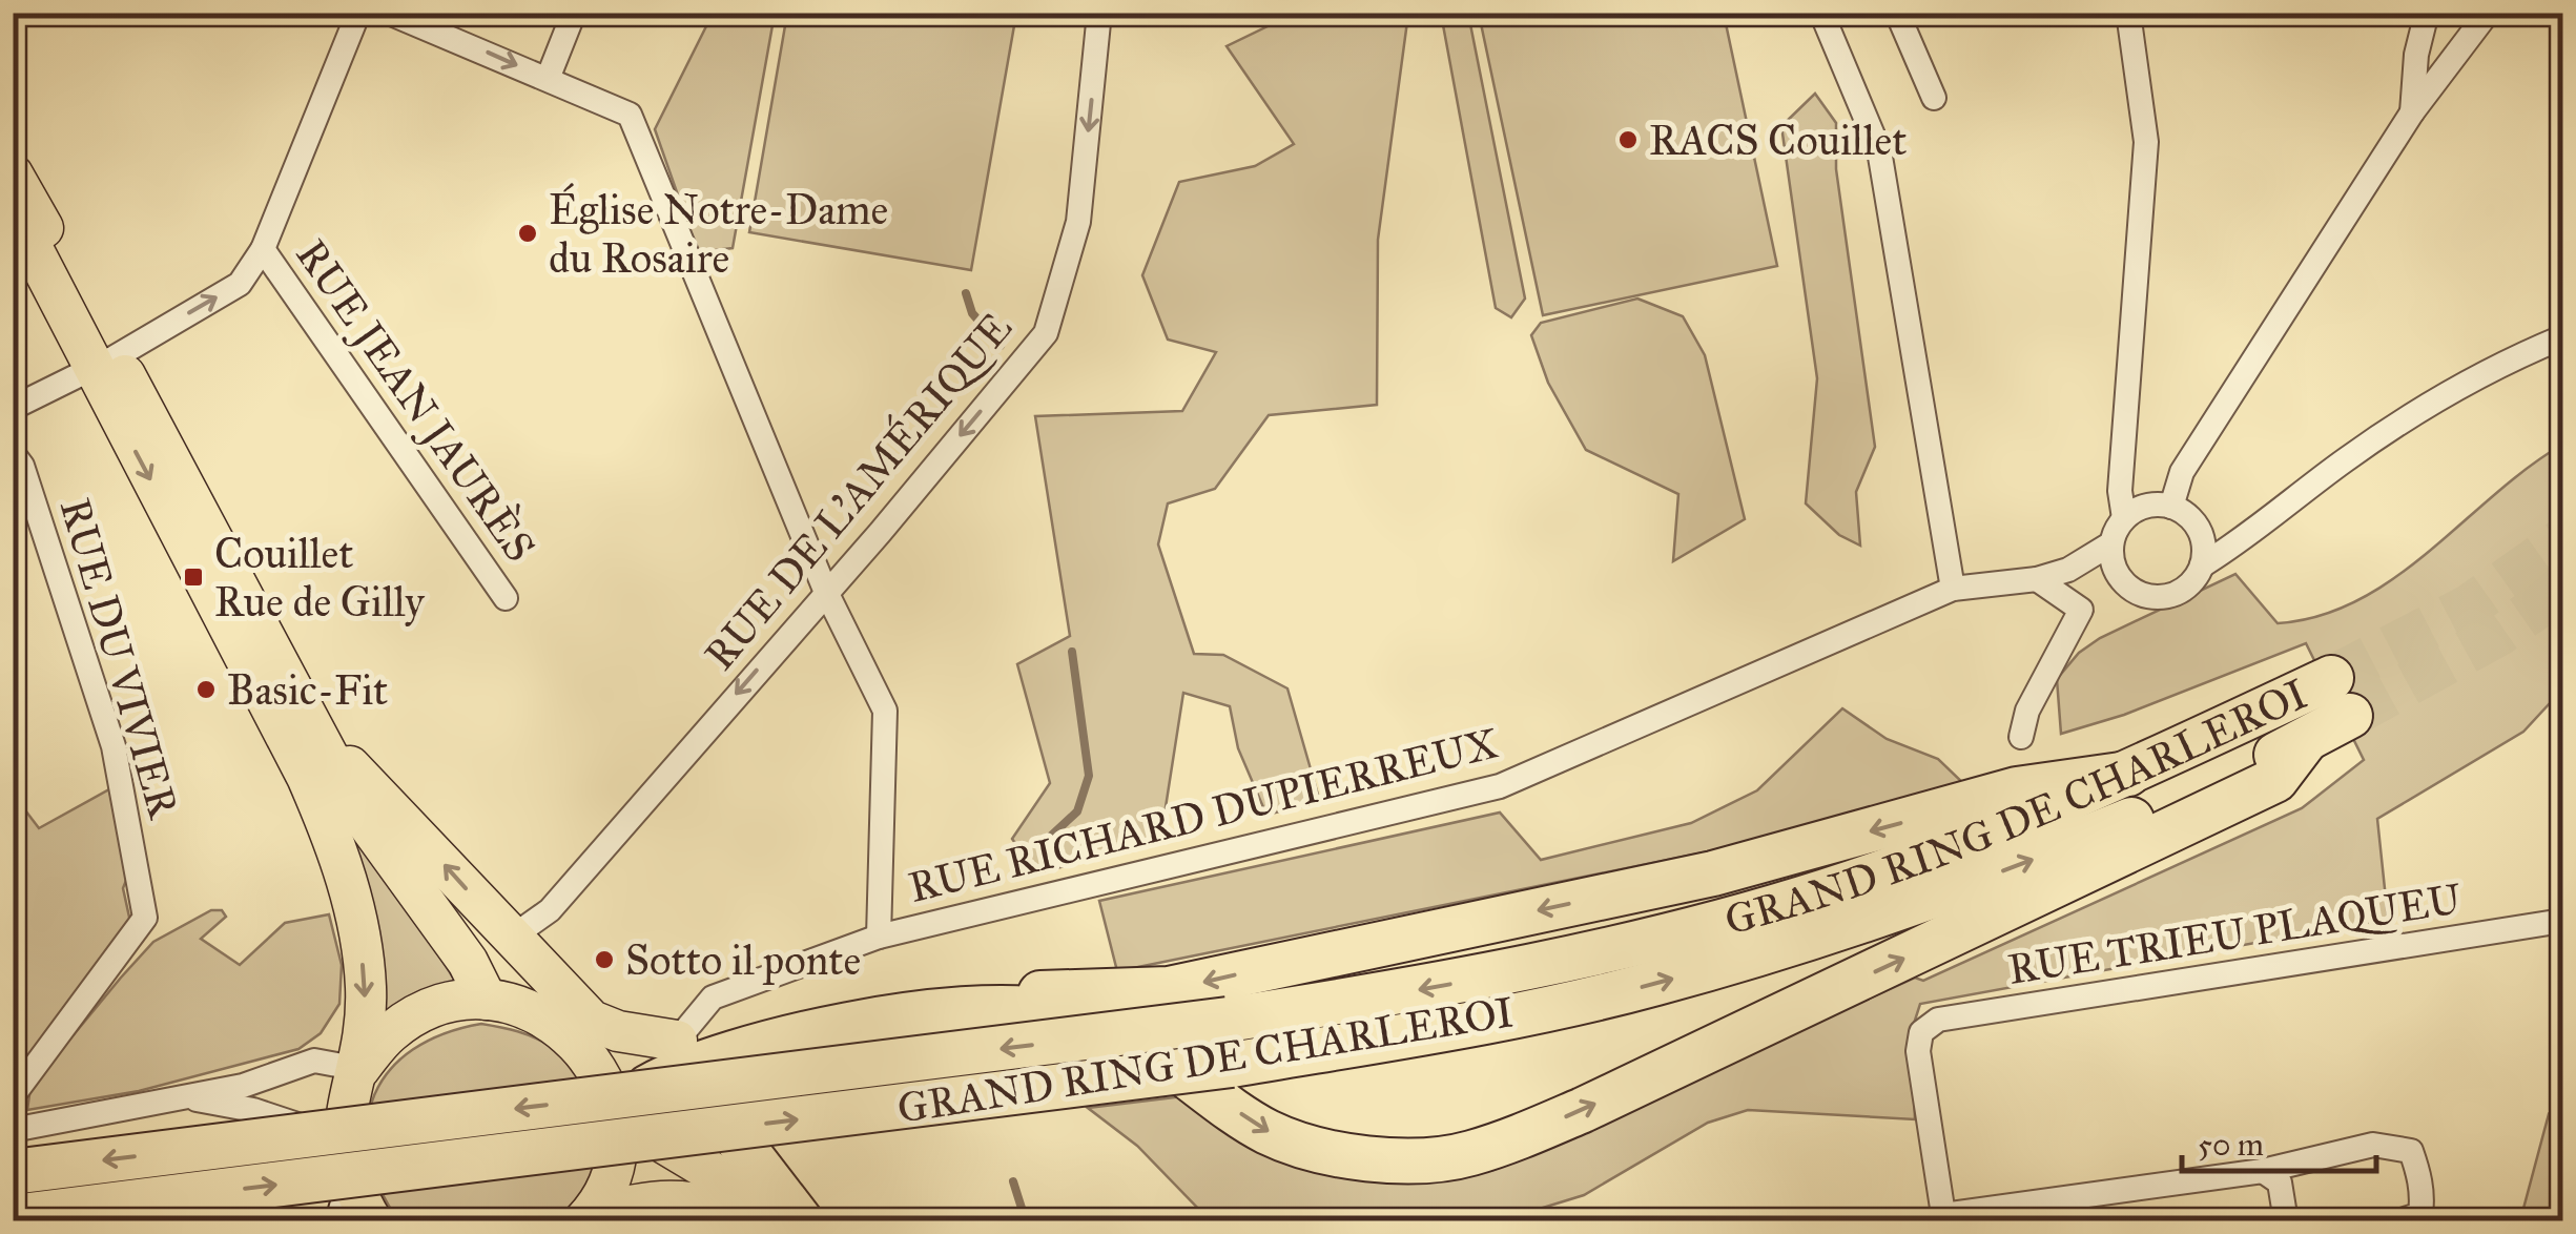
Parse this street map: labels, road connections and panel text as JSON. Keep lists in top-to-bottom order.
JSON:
{
  "streets": {
    "highway": ["GRAND RING DE CHARLEROI"],
    "street": [
      "RUE JEAN JAURÈS",
      "RUE DE L'AMÉRIQUE",
      "RUE DU VIVIER",
      "RUE RICHARD DUPIERREUX",
      "RUE TRIEU PLAQUEU"
    ]
  },
  "one_way": ["RUE DE L'AMÉRIQUE"],
  "places": {
    "other": [
      "RACS Couillet",
      "Église Notre-Dame du Rosaire",
      "Basic-Fit",
      "Sotto il ponte"
    ],
    "transit": ["Couillet Rue de Gilly"]
  },
  "scale_bar": "50 m"
}
